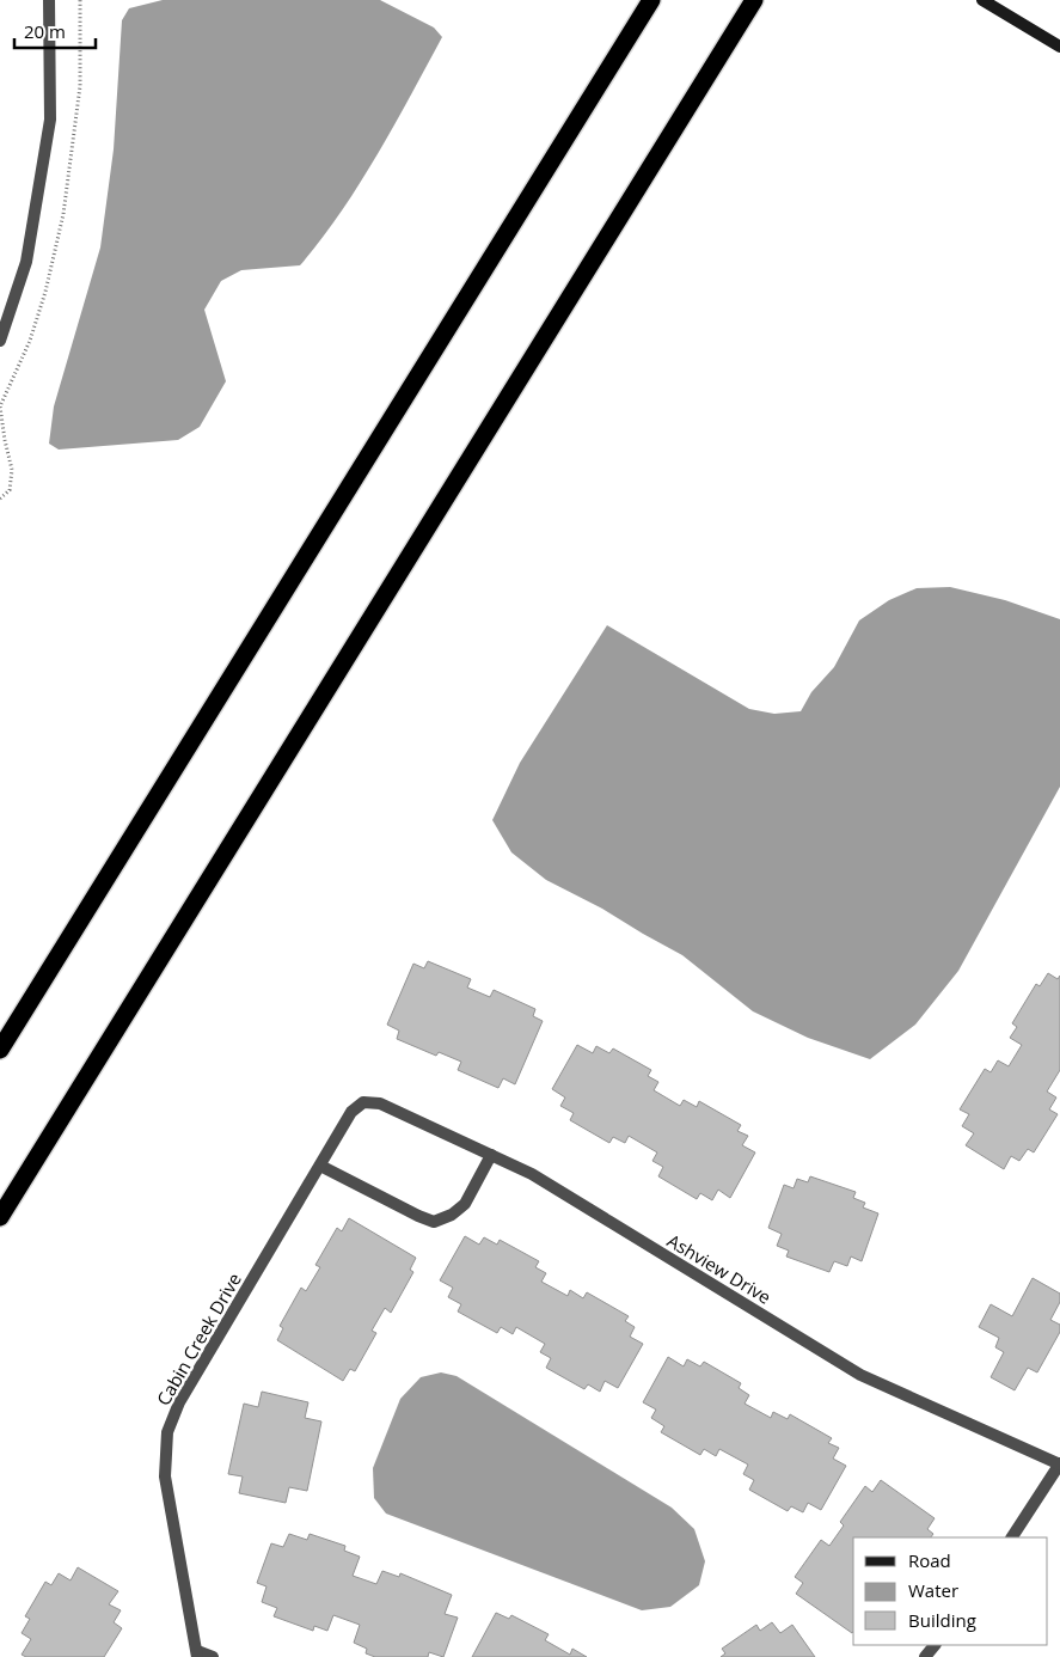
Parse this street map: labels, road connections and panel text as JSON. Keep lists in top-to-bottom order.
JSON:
{
  "streets": {
    "street": ["Ashview Drive", "Cabin Creek Drive"]
  },
  "crossings": [
    ["Ashview Drive", "Cabin Creek Drive"]
  ],
  "legend": ["Road", "Water", "Building"],
  "scale_bar": "20 m"
}
